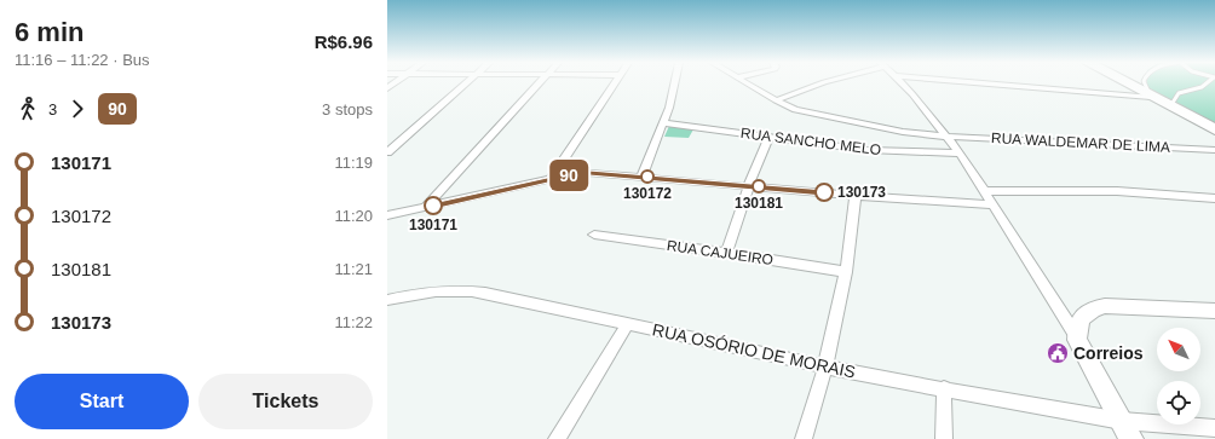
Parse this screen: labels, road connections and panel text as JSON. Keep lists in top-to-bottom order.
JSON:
{
  "streets": {
    "street": [
      "RUA SANCHO MELO",
      "RUA WALDEMAR DE LIMA",
      "RUA CAJUEIRO",
      "RUA OSÓRIO DE MORAIS"
    ]
  },
  "places": {
    "other": [
      "130172",
      "130181",
      "130173",
      "130171"
    ],
    "public building": ["Correios"]
  },
  "lines": ["bus line 90"],
  "north": "top left",
  "page": {
    "heading": ["6 min", "11:16 – 11:22 · Bus", "R$6.96"],
    "on_map": "90",
    "legs": ["3", "90", "3 stops"],
    "list": [
      {
        "name": "130171",
        "value": "11:19"
      },
      {
        "name": "130172",
        "value": "11:20"
      },
      {
        "name": "130181",
        "value": "11:21"
      },
      {
        "name": "130173",
        "value": "11:22"
      }
    ],
    "buttons": ["Start", "Tickets"]
  }
}
